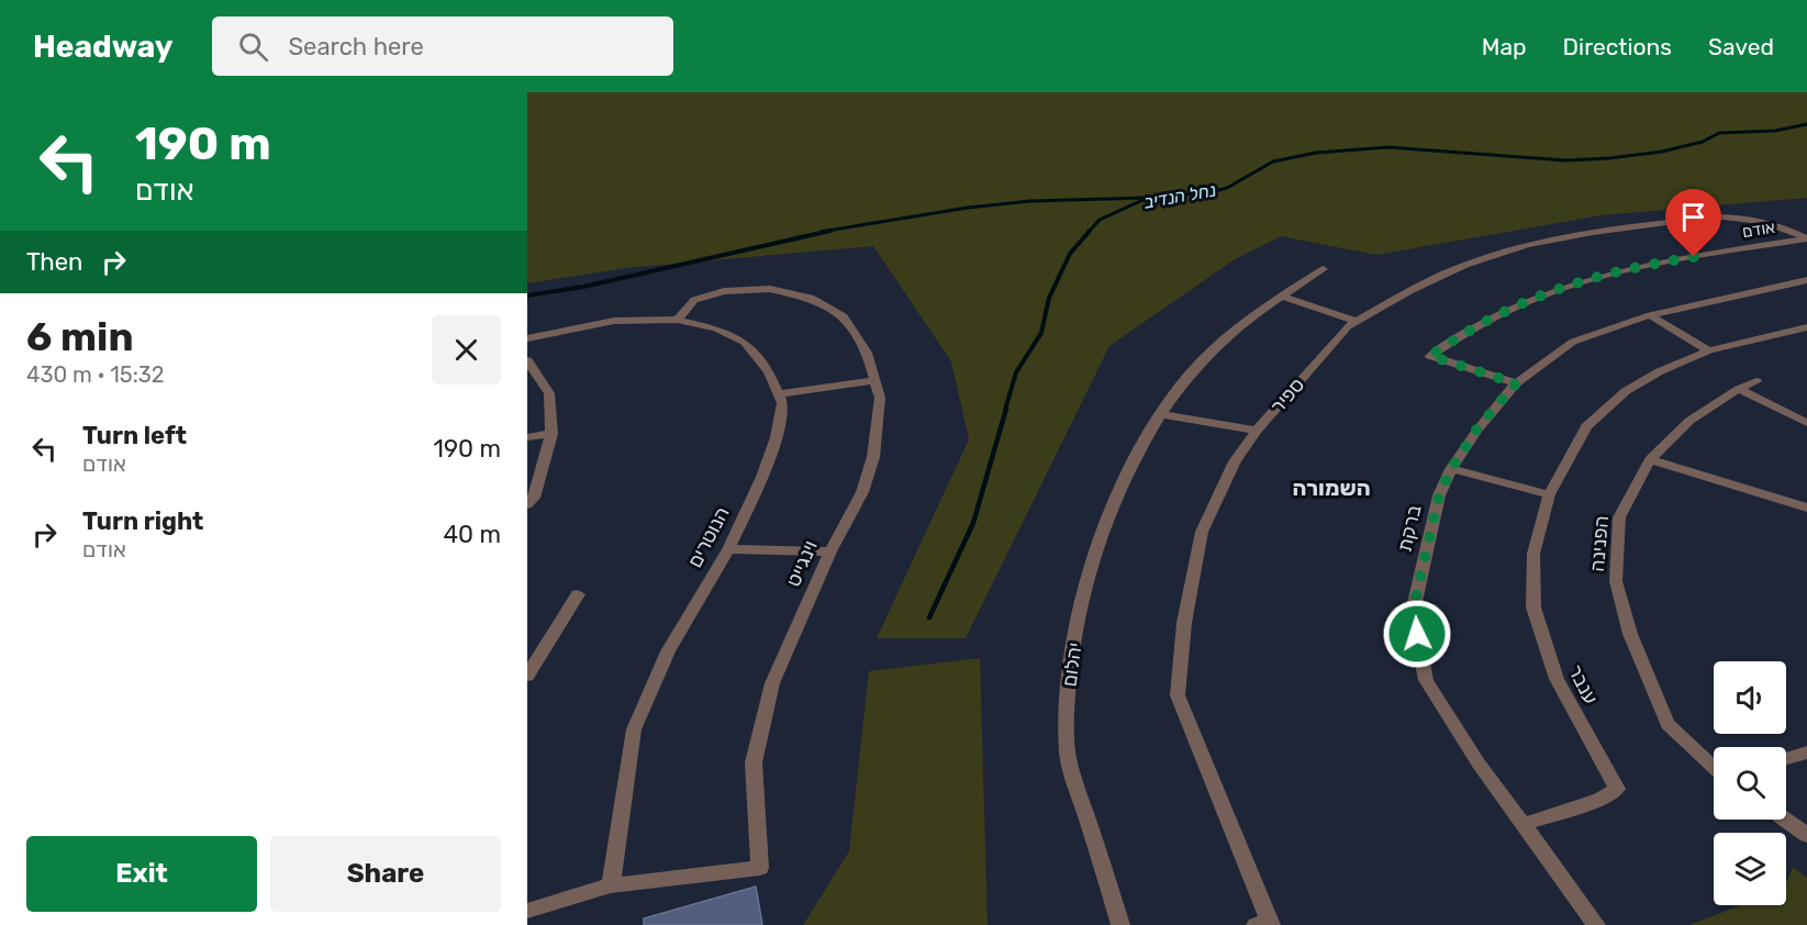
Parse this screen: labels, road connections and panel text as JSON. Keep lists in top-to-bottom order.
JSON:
{
  "streets": {
    "street": [
      "אודם",
      "ספיר",
      "ברקת",
      "הנוטרים",
      "הפנינה",
      "וינגייט",
      "יהלום",
      "ענבר"
    ]
  },
  "crossings": [
    ["אודם", "ספיר"],
    ["אודם", "ברקת"],
    ["ברקת", "ענבר"],
    ["הנוטרים", "וינגייט"]
  ],
  "districts": ["השמורה"],
  "water": ["נחל הנדיב"],
  "page": {
    "header": "Headway",
    "search": "Search here",
    "nav": ["Map", "Directions", "Saved"],
    "turn": ["190 m", "אודם"],
    "then": "Then",
    "heading": ["6 min", "430 m · 15:32"],
    "list": [
      {
        "name": "Turn left",
        "note": "אודם",
        "value": "190 m"
      },
      {
        "name": "Turn right",
        "note": "אודם",
        "value": "40 m"
      }
    ],
    "buttons": ["Exit", "Share"]
  }
}
